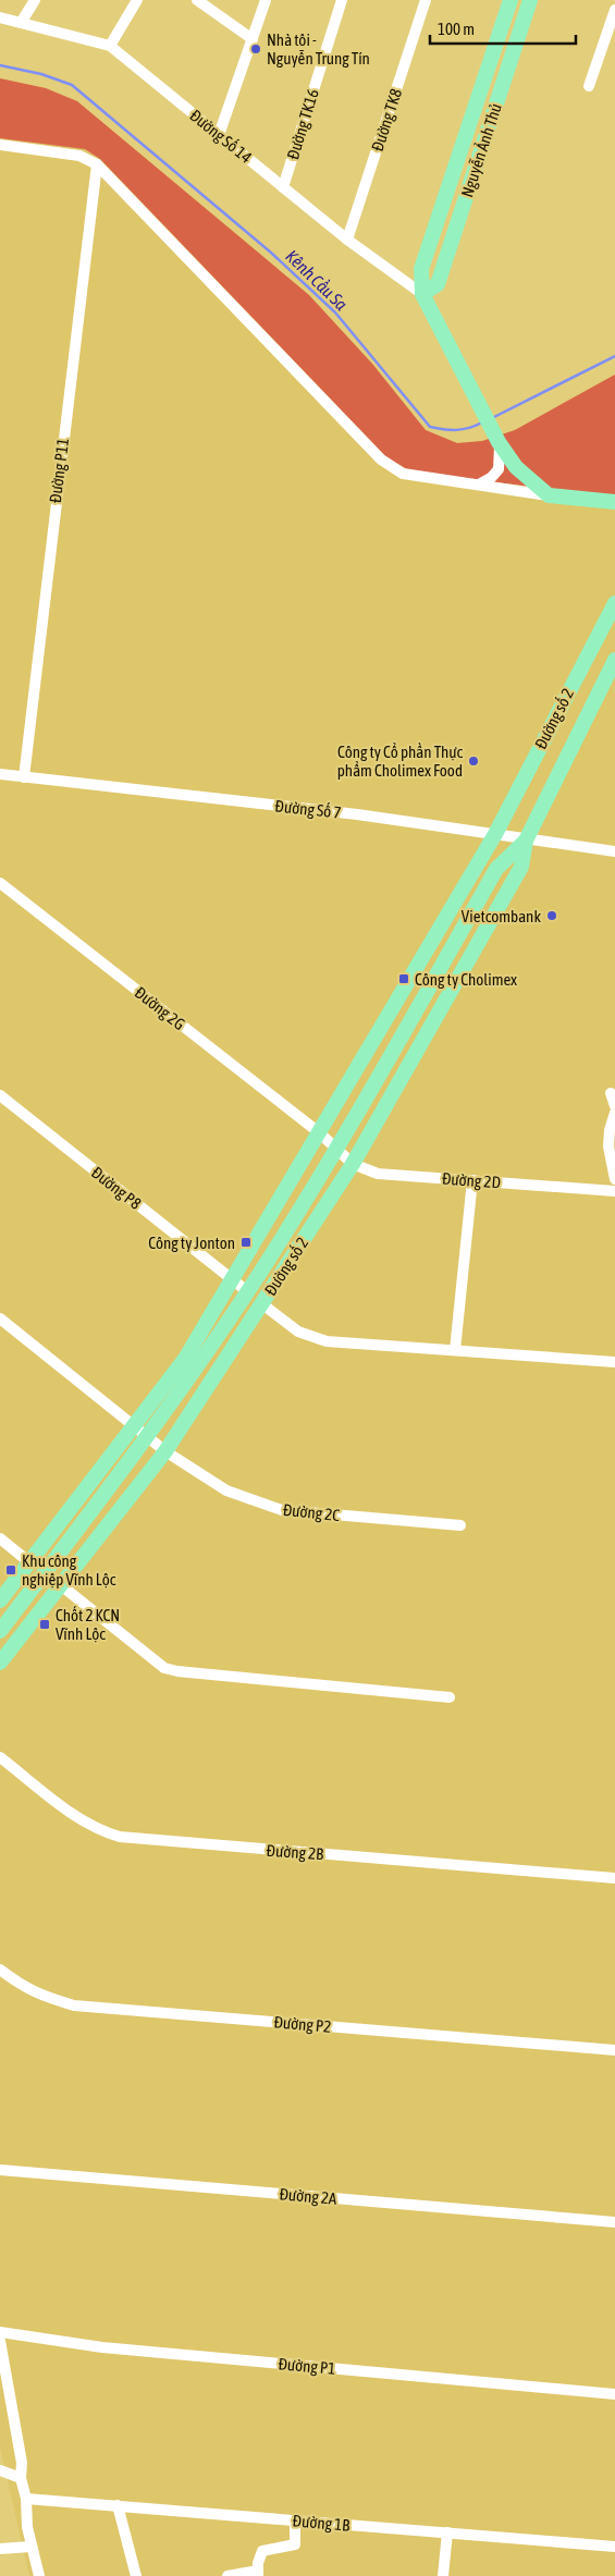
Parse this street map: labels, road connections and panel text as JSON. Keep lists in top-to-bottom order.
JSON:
{
  "streets": {
    "main road": ["Nguyễn Ảnh Thủ", "Đường số 2"],
    "street": [
      "Đường TK8",
      "Đường TK16",
      "Đường Số 14",
      "Đường P11",
      "Đường Số 7",
      "Đường 2G",
      "Đường 2D",
      "Đường P8",
      "Đường 2C",
      "Đường 2B",
      "Đường P2",
      "Đường 2A",
      "Đường P1",
      "Đường 1B"
    ]
  },
  "crossings": [
    ["Đường TK8", "Đường Số 14"],
    ["Đường TK16", "Đường Số 14"],
    ["Đường Số 14", "Nguyễn Ảnh Thủ"],
    ["Đường P11", "Đường Số 7"],
    ["Đường số 2", "Đường Số 7"],
    ["Đường số 2", "Đường 2G"],
    ["Đường số 2", "Đường 2D"],
    ["Đường số 2", "Đường P8"],
    ["Đường số 2", "Đường 2C"],
    ["Đường 2G", "Đường 2D"]
  ],
  "water": ["Kênh Cầu Sa"],
  "places": {
    "other": ["Nhà tôi - Nguyễn Trung Tín", "Công ty Cổ phần Thực phẩm Cholimex Food", "Vietcombank"],
    "transit": [
      "Công ty Cholimex",
      "Công ty Jonton",
      "Khu công nghiệp Vĩnh Lộc",
      "Chốt 2 KCN Vĩnh Lộc"
    ]
  },
  "scale_bar": "100 m"
}
